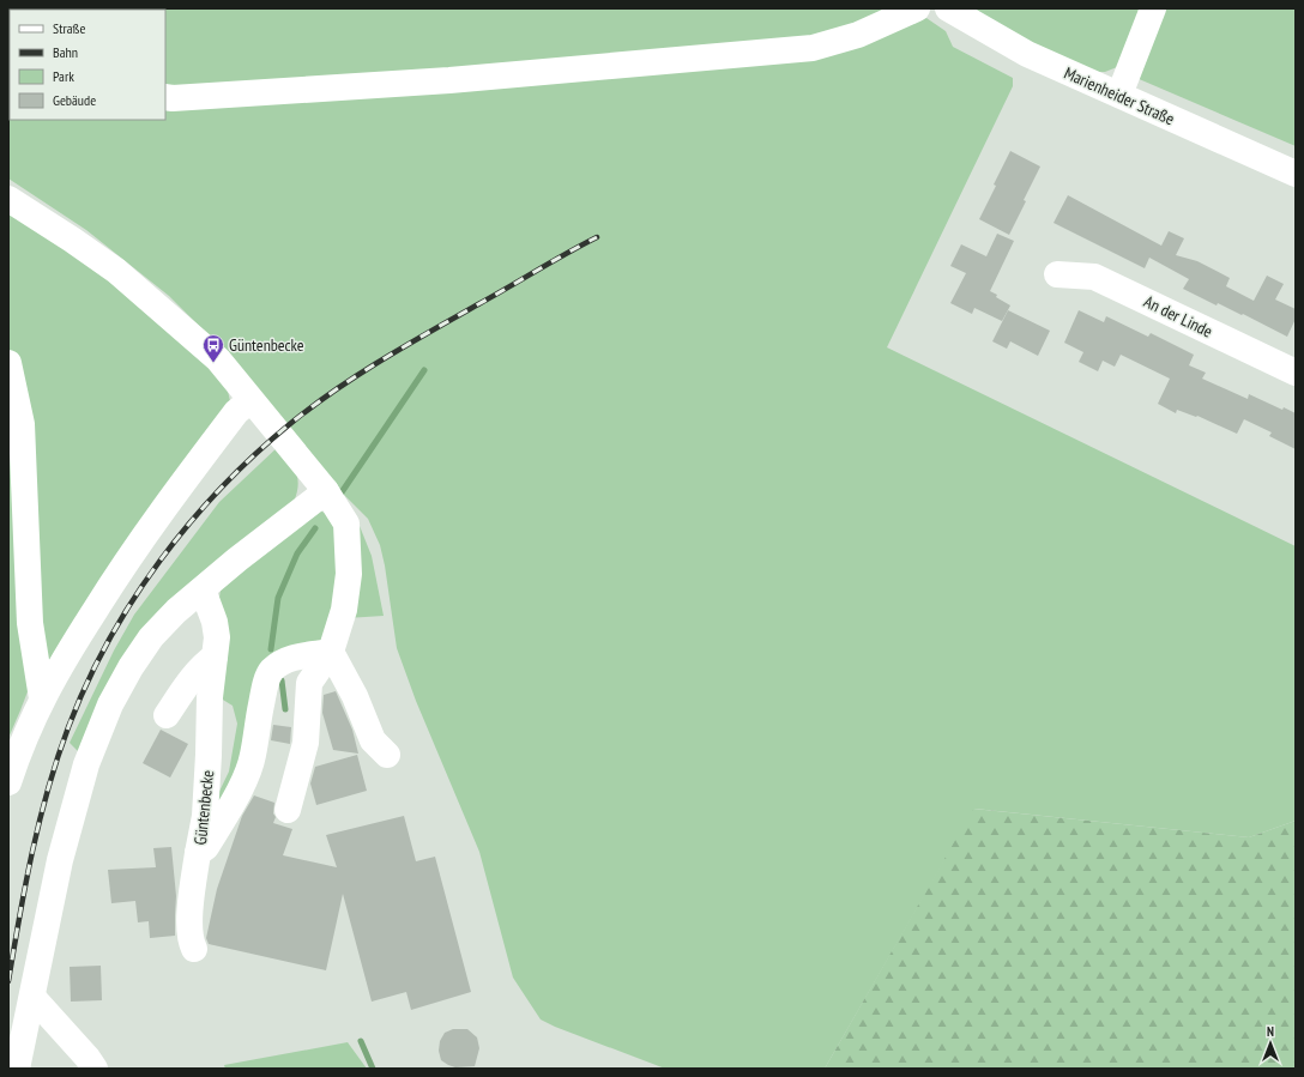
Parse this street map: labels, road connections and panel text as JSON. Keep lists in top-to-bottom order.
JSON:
{
  "streets": {
    "street": ["Marienheider Straße", "An der Linde", "Güntenbecke"]
  },
  "places": {
    "bus stop": ["Güntenbecke"]
  },
  "legend": [
    "Straße",
    "Bahn",
    "Park",
    "Gebäude"
  ],
  "north": "top"
}
